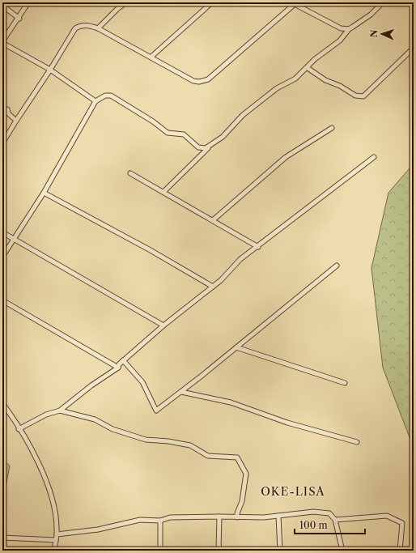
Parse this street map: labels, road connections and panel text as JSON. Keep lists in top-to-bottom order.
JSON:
{
  "districts": ["OKE-LISA"],
  "scale_bar": "100 m",
  "north": "left"
}
